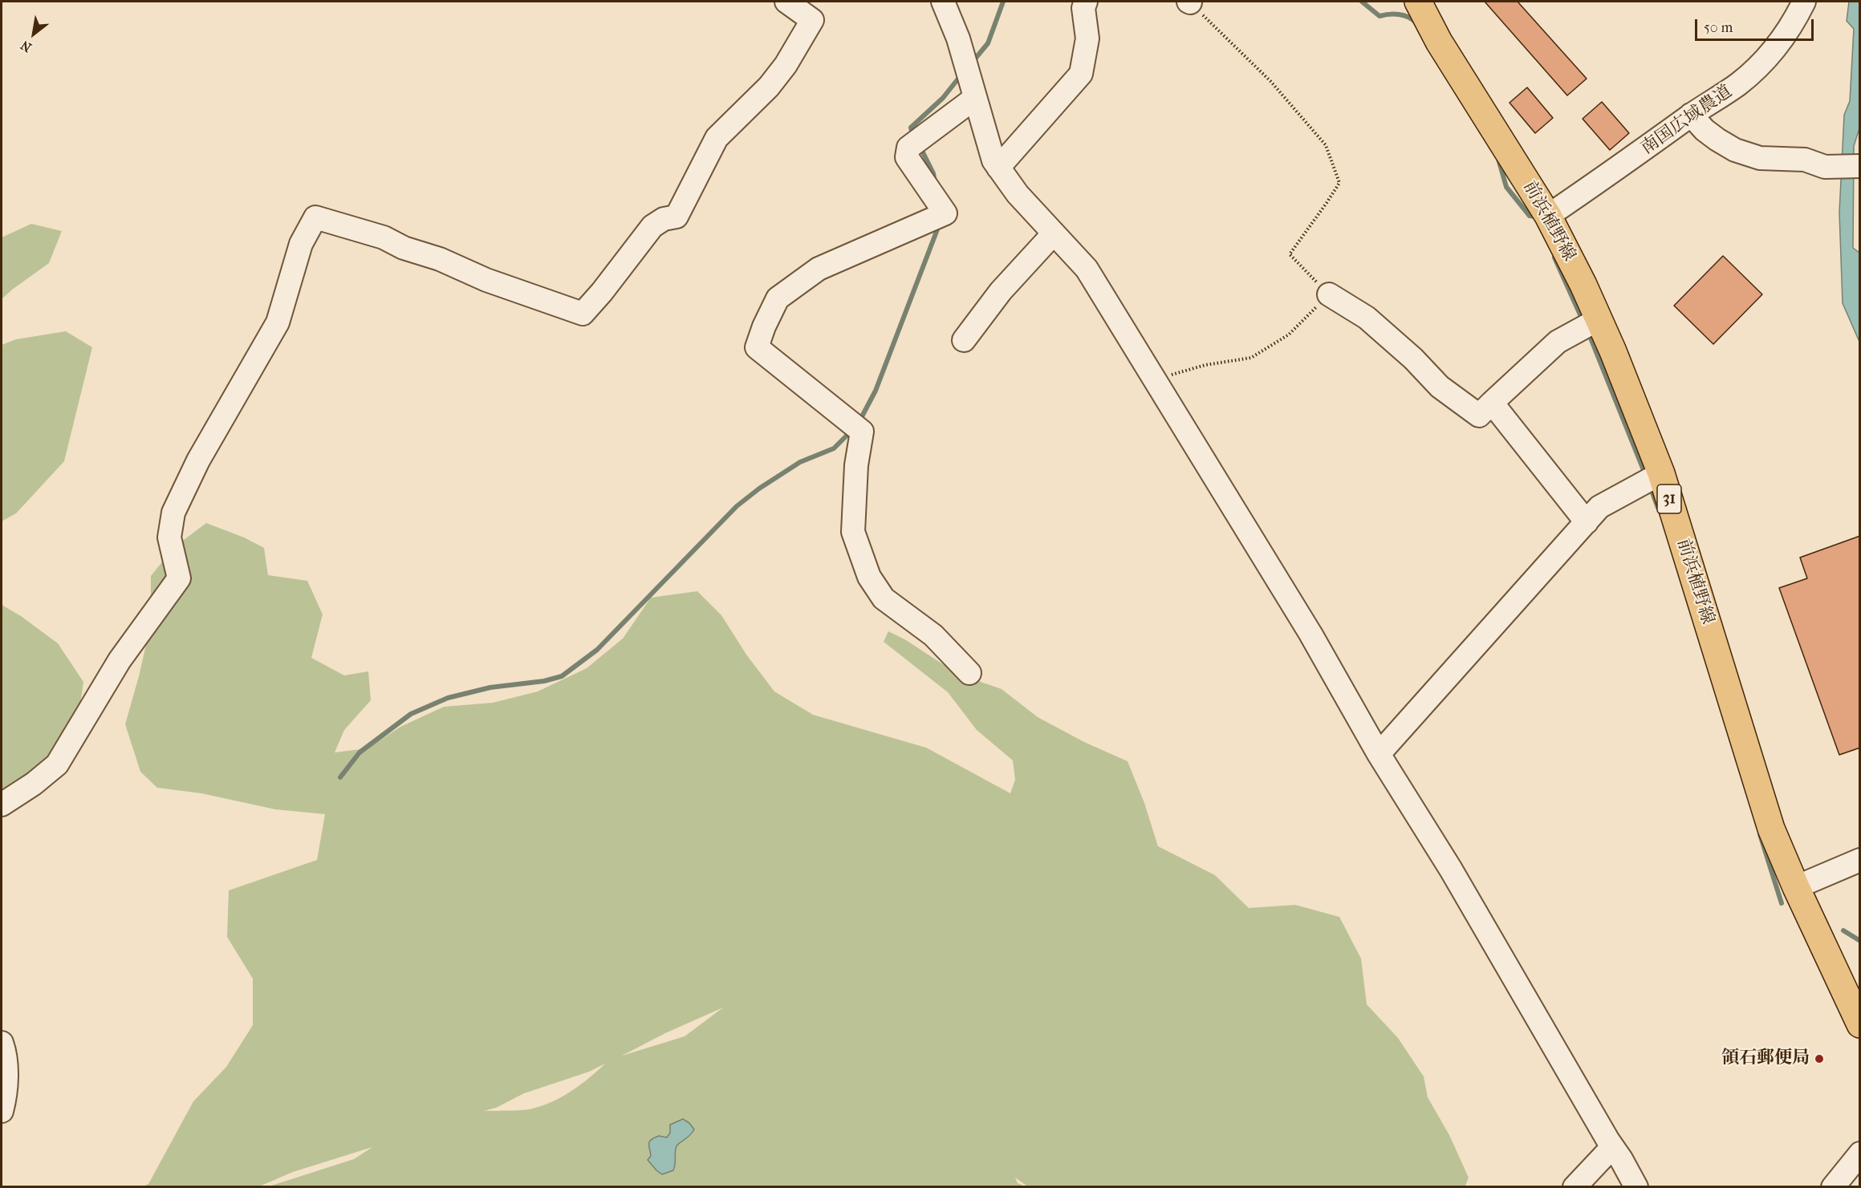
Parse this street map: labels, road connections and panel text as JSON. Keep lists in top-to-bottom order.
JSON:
{
  "streets": {
    "main road": ["前浜植野線", "31"],
    "street": ["南国広域農道"]
  },
  "crossings": [
    ["南国広域農道", "前浜植野線"]
  ],
  "places": ["領石郵便局"],
  "scale_bar": "50 m",
  "north": "bottom left"
}
